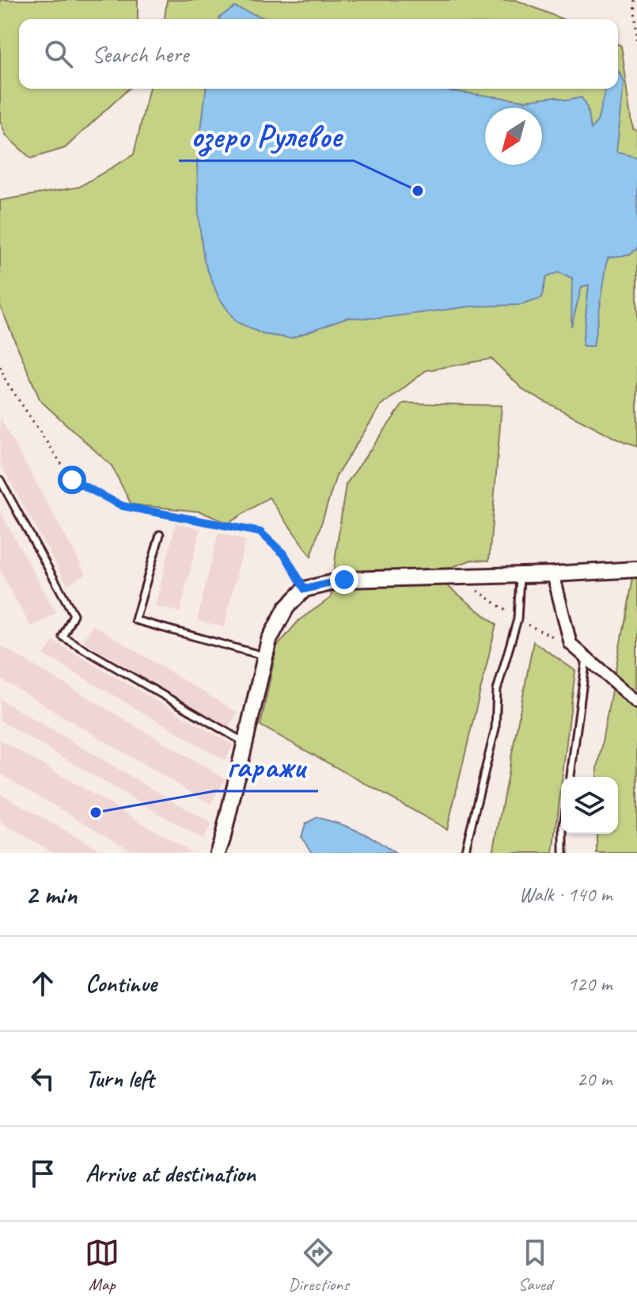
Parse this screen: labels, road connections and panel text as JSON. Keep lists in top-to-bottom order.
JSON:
{
  "places": ["озеро Рулевое", "гаражи"],
  "north": "bottom left",
  "page": {
    "search": "Search here",
    "heading": ["2 min", "Walk · 140 m"],
    "list": [
      ["Continue", "120 m"],
      ["Turn left", "20 m"],
      "Arrive at destination"
    ],
    "nav": ["Map", "Directions", "Saved"]
  }
}
